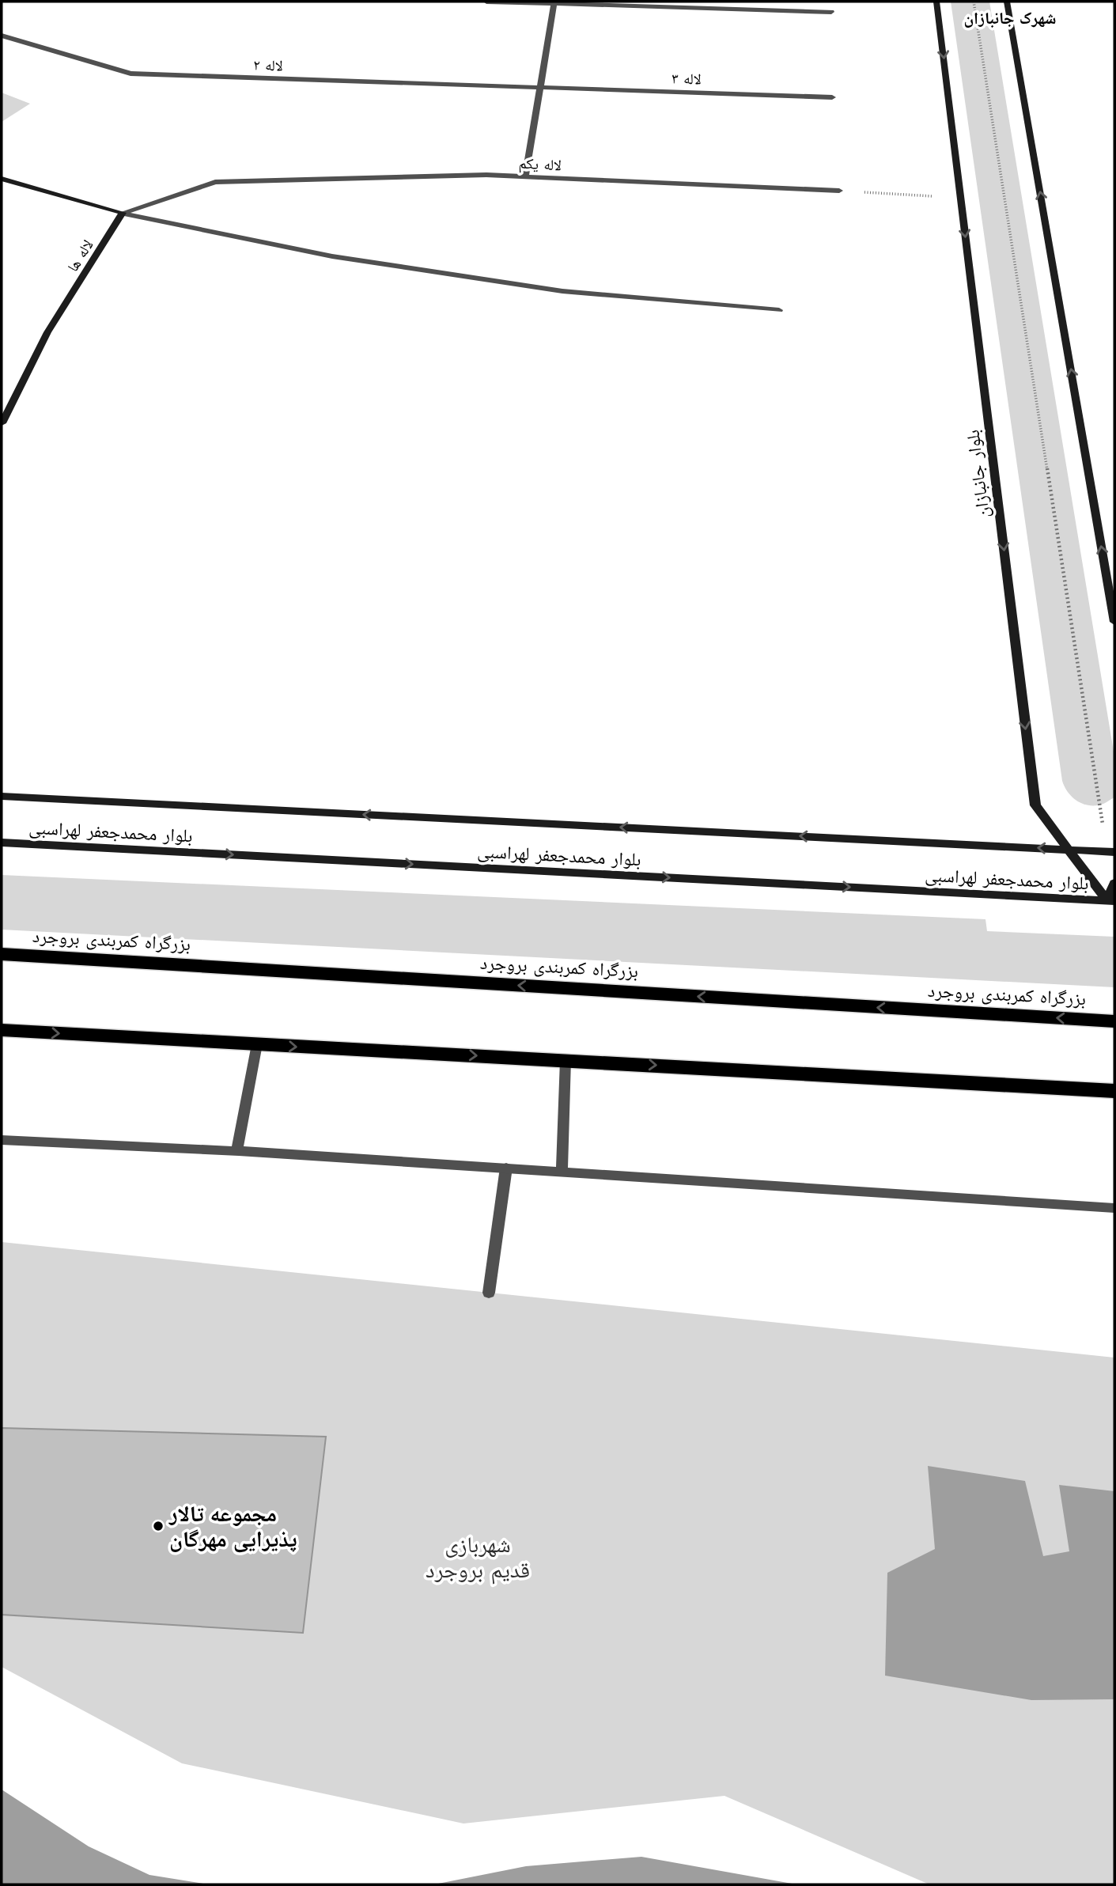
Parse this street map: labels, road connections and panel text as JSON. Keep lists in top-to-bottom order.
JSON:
{
  "streets": {
    "highway": ["بزرگراه کمربندی بروجرد"],
    "main road": ["لاله ها", "بلوار جانبازان", "بلوار محمدجعفر لهراسبی"],
    "street": ["لاله ۲", "لاله ۳", "لاله یکم"]
  },
  "crossings": [
    ["لاله ۲", "لاله ۳"],
    ["لاله یکم", "لاله ها"],
    ["بلوار جانبازان", "بلوار محمدجعفر لهراسبی"]
  ],
  "districts": ["شهرک جانبازان"],
  "parks": ["شهربازی قدیم بروجرد"],
  "places": ["مجموعه تالار پذیرایی مهرگان"]
}
